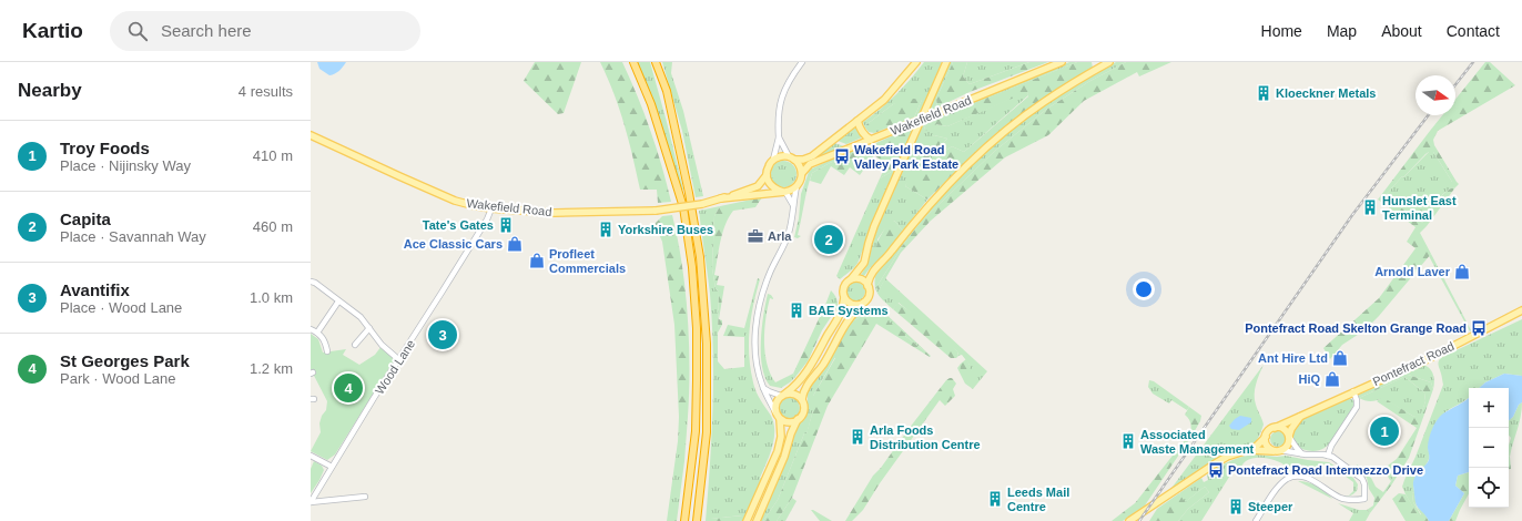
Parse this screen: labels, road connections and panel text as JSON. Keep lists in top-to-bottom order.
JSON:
{
  "streets": {
    "main road": ["Wakefield Road", "Pontefract Road"],
    "street": ["Wood Lane"]
  },
  "crossings": [
    ["Wakefield Road", "Wood Lane"]
  ],
  "places": {
    "building": [
      "Kloeckner Metals",
      "Hunslet East Terminal",
      "Tate's Gates",
      "Yorkshire Buses",
      "BAE Systems",
      "Arla Foods Distribution Centre",
      "Associated Waste Management",
      "Leeds Mail Centre",
      "Steeper"
    ],
    "bus stop": ["Wakefield Road Valley Park Estate", "Pontefract Road Skelton Grange Road", "Pontefract Road Intermezzo Drive"],
    "office": ["Arla"],
    "shop": [
      "Ace Classic Cars",
      "Profleet Commercials",
      "Arnold Laver",
      "Ant Hire Ltd",
      "HiQ"
    ]
  },
  "north": "right",
  "page": {
    "header": "Kartio",
    "search": "Search here",
    "nav": [
      "Home",
      "Map",
      "About",
      "Contact"
    ],
    "heading": ["Nearby", "4 results"],
    "list": [
      {
        "mark": "1",
        "name": "Troy Foods",
        "note": "Place · Nijinsky Way",
        "value": "410 m"
      },
      {
        "mark": "2",
        "name": "Capita",
        "note": "Place · Savannah Way",
        "value": "460 m"
      },
      {
        "mark": "3",
        "name": "Avantifix",
        "note": "Place · Wood Lane",
        "value": "1.0 km"
      },
      {
        "mark": "4",
        "name": "St Georges Park",
        "note": "Park · Wood Lane",
        "value": "1.2 km"
      }
    ],
    "pins": [
      "2",
      "3",
      "4",
      "1"
    ],
    "map_buttons": ["+", "−"]
  }
}
